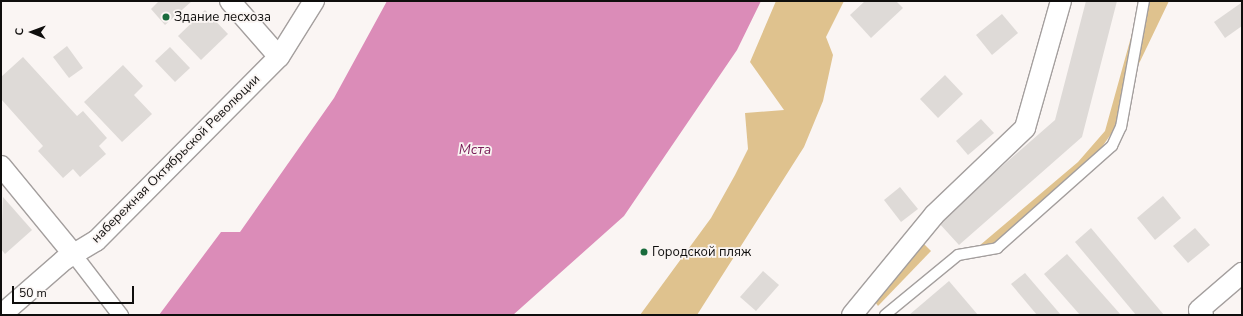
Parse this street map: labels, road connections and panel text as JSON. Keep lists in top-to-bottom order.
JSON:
{
  "streets": {
    "street": ["набережная Октябрьской Революции"]
  },
  "water": ["Мста"],
  "places": ["Здание лесхоза", "Городской пляж"],
  "scale_bar": "50 m",
  "north": "left"
}
